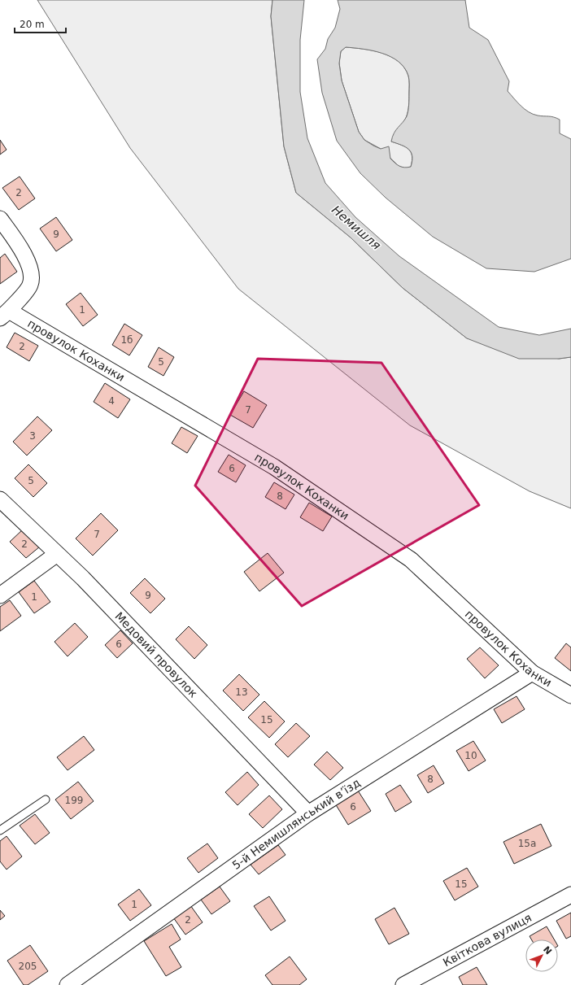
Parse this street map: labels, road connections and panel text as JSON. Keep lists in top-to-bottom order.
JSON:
{
  "streets": {
    "street": [
      "провулок Коханки",
      "Медовий провулок",
      "5-й Немишлянський в’їзд",
      "Квіткова вулиця"
    ]
  },
  "crossings": [
    ["провулок Коханки", "5-й Немишлянський в’їзд"],
    ["Медовий провулок", "5-й Немишлянський в’їзд"]
  ],
  "water": ["Немишля"],
  "house_numbers": [
    "2",
    "9",
    "1",
    "1б",
    "2",
    "5",
    "4",
    "7",
    "3",
    "6",
    "5",
    "8",
    "7",
    "2",
    "9",
    "1",
    "6",
    "13",
    "15",
    "10",
    "8",
    "199",
    "6",
    "15а",
    "15",
    "1",
    "2",
    "205"
  ],
  "scale_bar": "20 m",
  "north": "top right"
}
